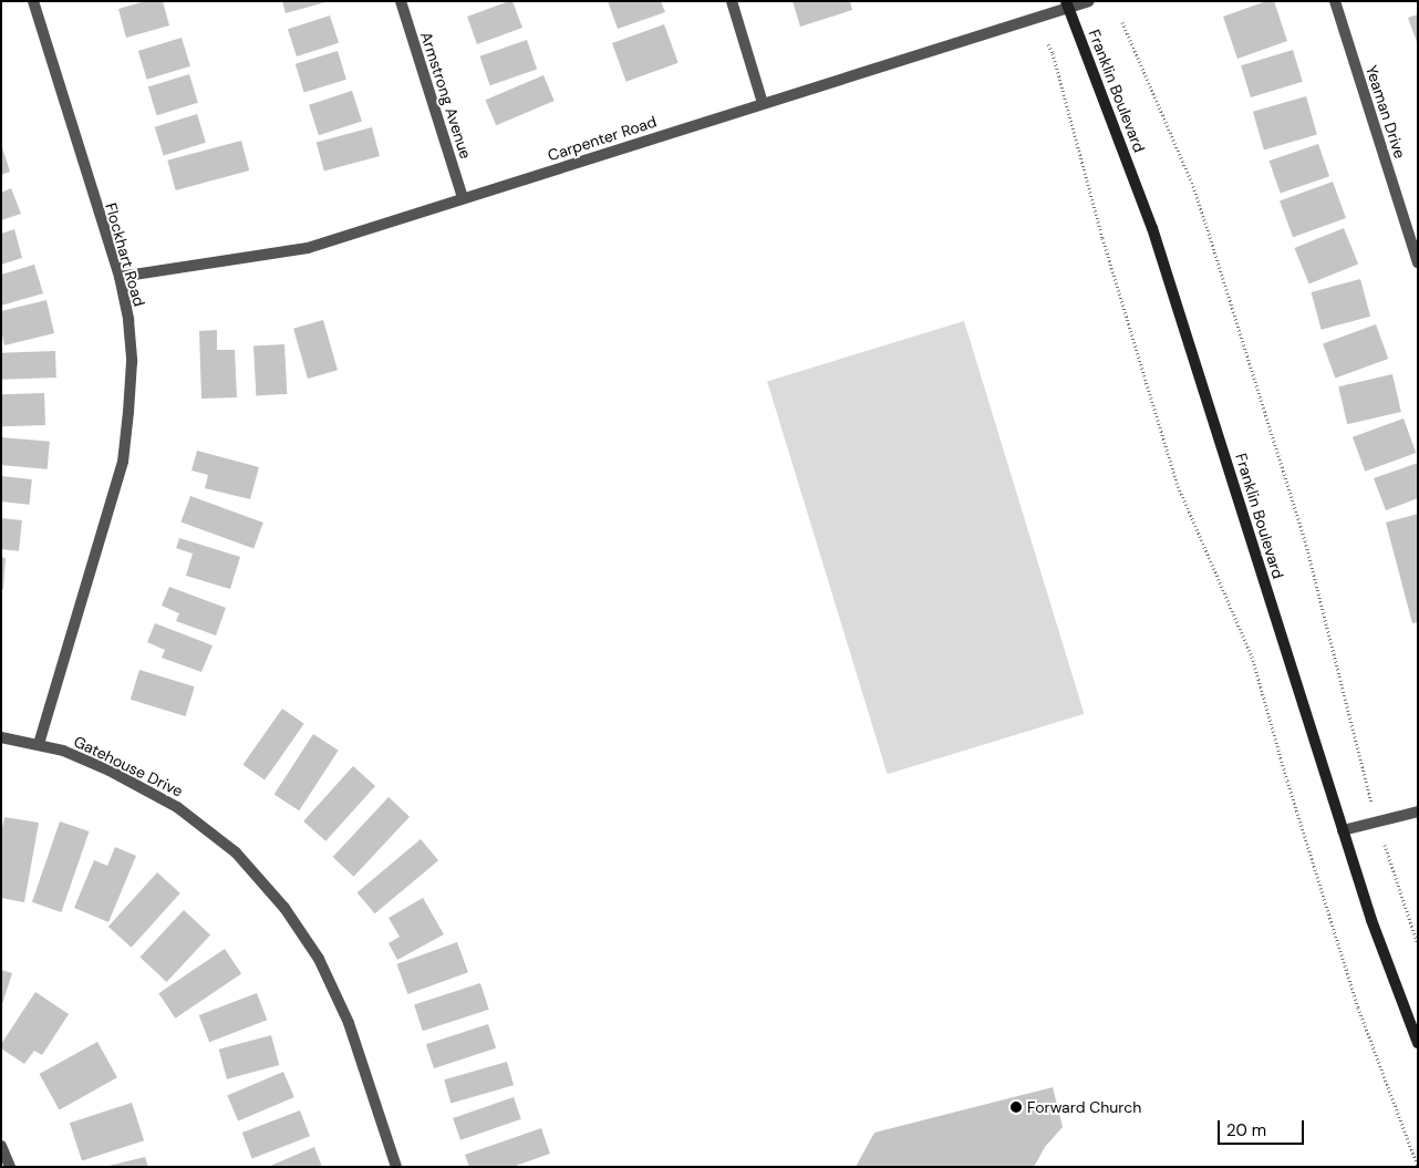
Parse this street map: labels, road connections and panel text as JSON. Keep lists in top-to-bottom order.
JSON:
{
  "streets": {
    "main road": ["Franklin Boulevard"],
    "street": [
      "Armstrong Avenue",
      "Yeaman Drive",
      "Carpenter Road",
      "Flockhart Road",
      "Gatehouse Drive"
    ]
  },
  "crossings": [
    ["Franklin Boulevard", "Carpenter Road"],
    ["Armstrong Avenue", "Carpenter Road"],
    ["Carpenter Road", "Flockhart Road"],
    ["Flockhart Road", "Gatehouse Drive"]
  ],
  "places": ["Forward Church"],
  "scale_bar": "20 m"
}
